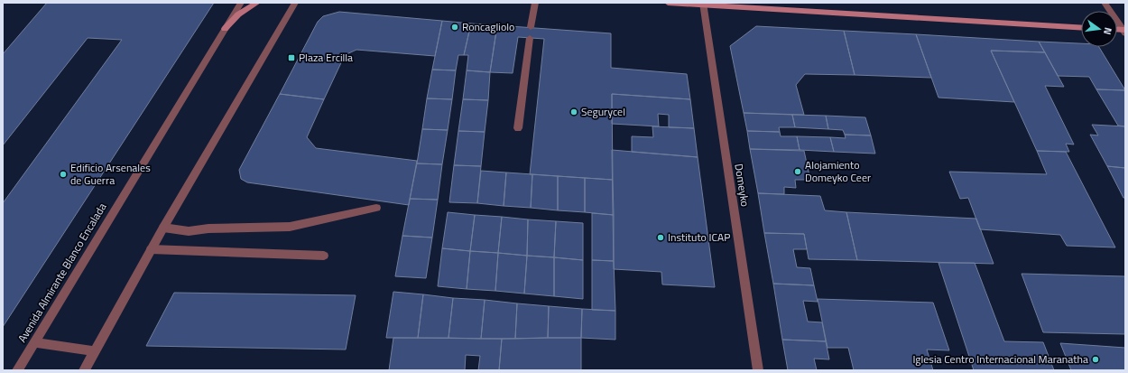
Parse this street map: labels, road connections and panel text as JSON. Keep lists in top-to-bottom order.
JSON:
{
  "streets": {
    "street": ["Domeyko", "Avenida Almirante Blanco Encalada"]
  },
  "places": {
    "other": [
      "Roncagliolo",
      "Segurycel",
      "Alojamiento Domeyko Ceer",
      "Edificio Arsenales de Guerra",
      "Instituto ICAP",
      "Iglesia Centro Internacional Maranatha"
    ],
    "transit": ["Plaza Ercilla"]
  },
  "north": "right"
}
